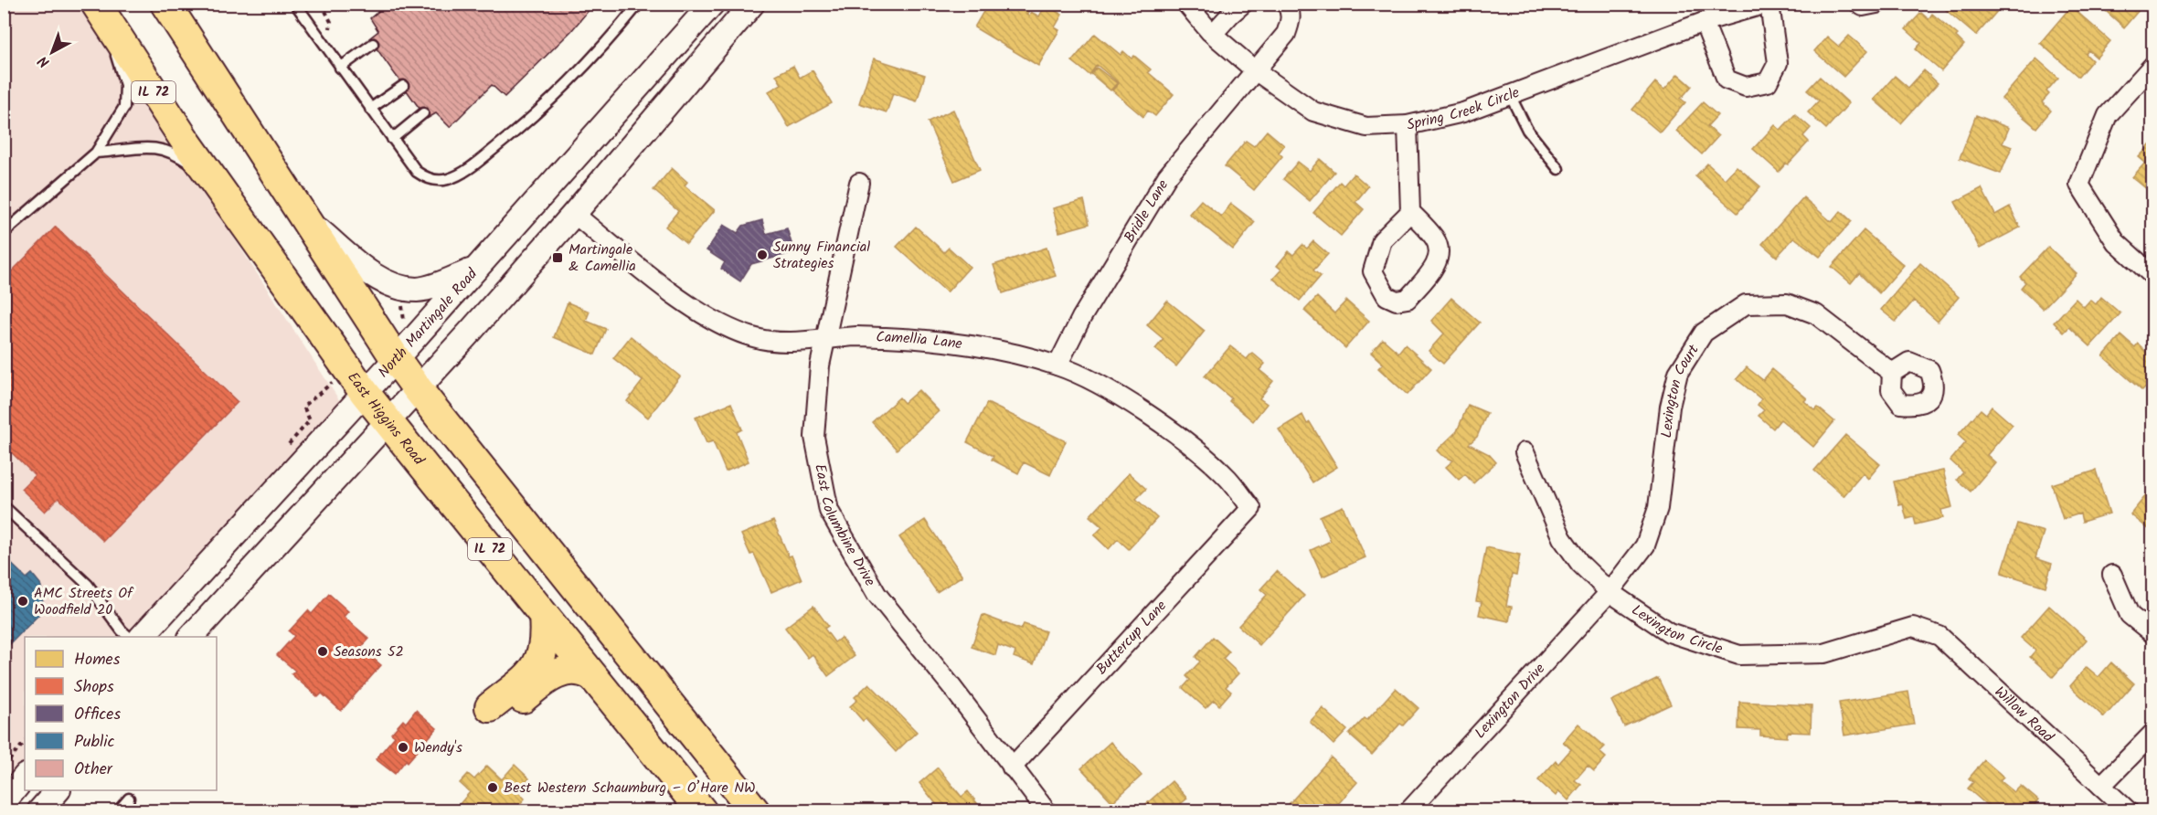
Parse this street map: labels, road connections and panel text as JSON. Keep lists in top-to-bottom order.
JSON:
{
  "streets": {
    "main road": ["IL 72", "East Higgins Road"],
    "street": [
      "Spring Creek Circle",
      "Bridle Lane",
      "North Martingale Road",
      "Camellia Lane",
      "Lexington Court",
      "East Columbine Drive",
      "Lexington Circle",
      "Buttercup Lane",
      "Lexington Drive",
      "Willow Road"
    ]
  },
  "crossings": [
    ["IL 72", "North Martingale Road"],
    ["Spring Creek Circle", "Bridle Lane"],
    ["Bridle Lane", "Camellia Lane"],
    ["North Martingale Road", "East Higgins Road"],
    ["Camellia Lane", "East Columbine Drive"],
    ["Camellia Lane", "Buttercup Lane"],
    ["Lexington Court", "Lexington Circle"],
    ["Lexington Court", "Lexington Drive"],
    ["East Columbine Drive", "Buttercup Lane"],
    ["Lexington Circle", "Lexington Drive"],
    ["Lexington Circle", "Willow Road"]
  ],
  "places": {
    "other": [
      "Sunny Financial Strategies",
      "AMC Streets Of Woodfield 20",
      "Seasons 52",
      "Wendy's",
      "Best Western Schaumburg – O’Hare NW"
    ],
    "transit": ["Martingale & Camellia"]
  },
  "legend": [
    "Homes",
    "Shops",
    "Offices",
    "Public",
    "Other"
  ],
  "north": "bottom left"
}
